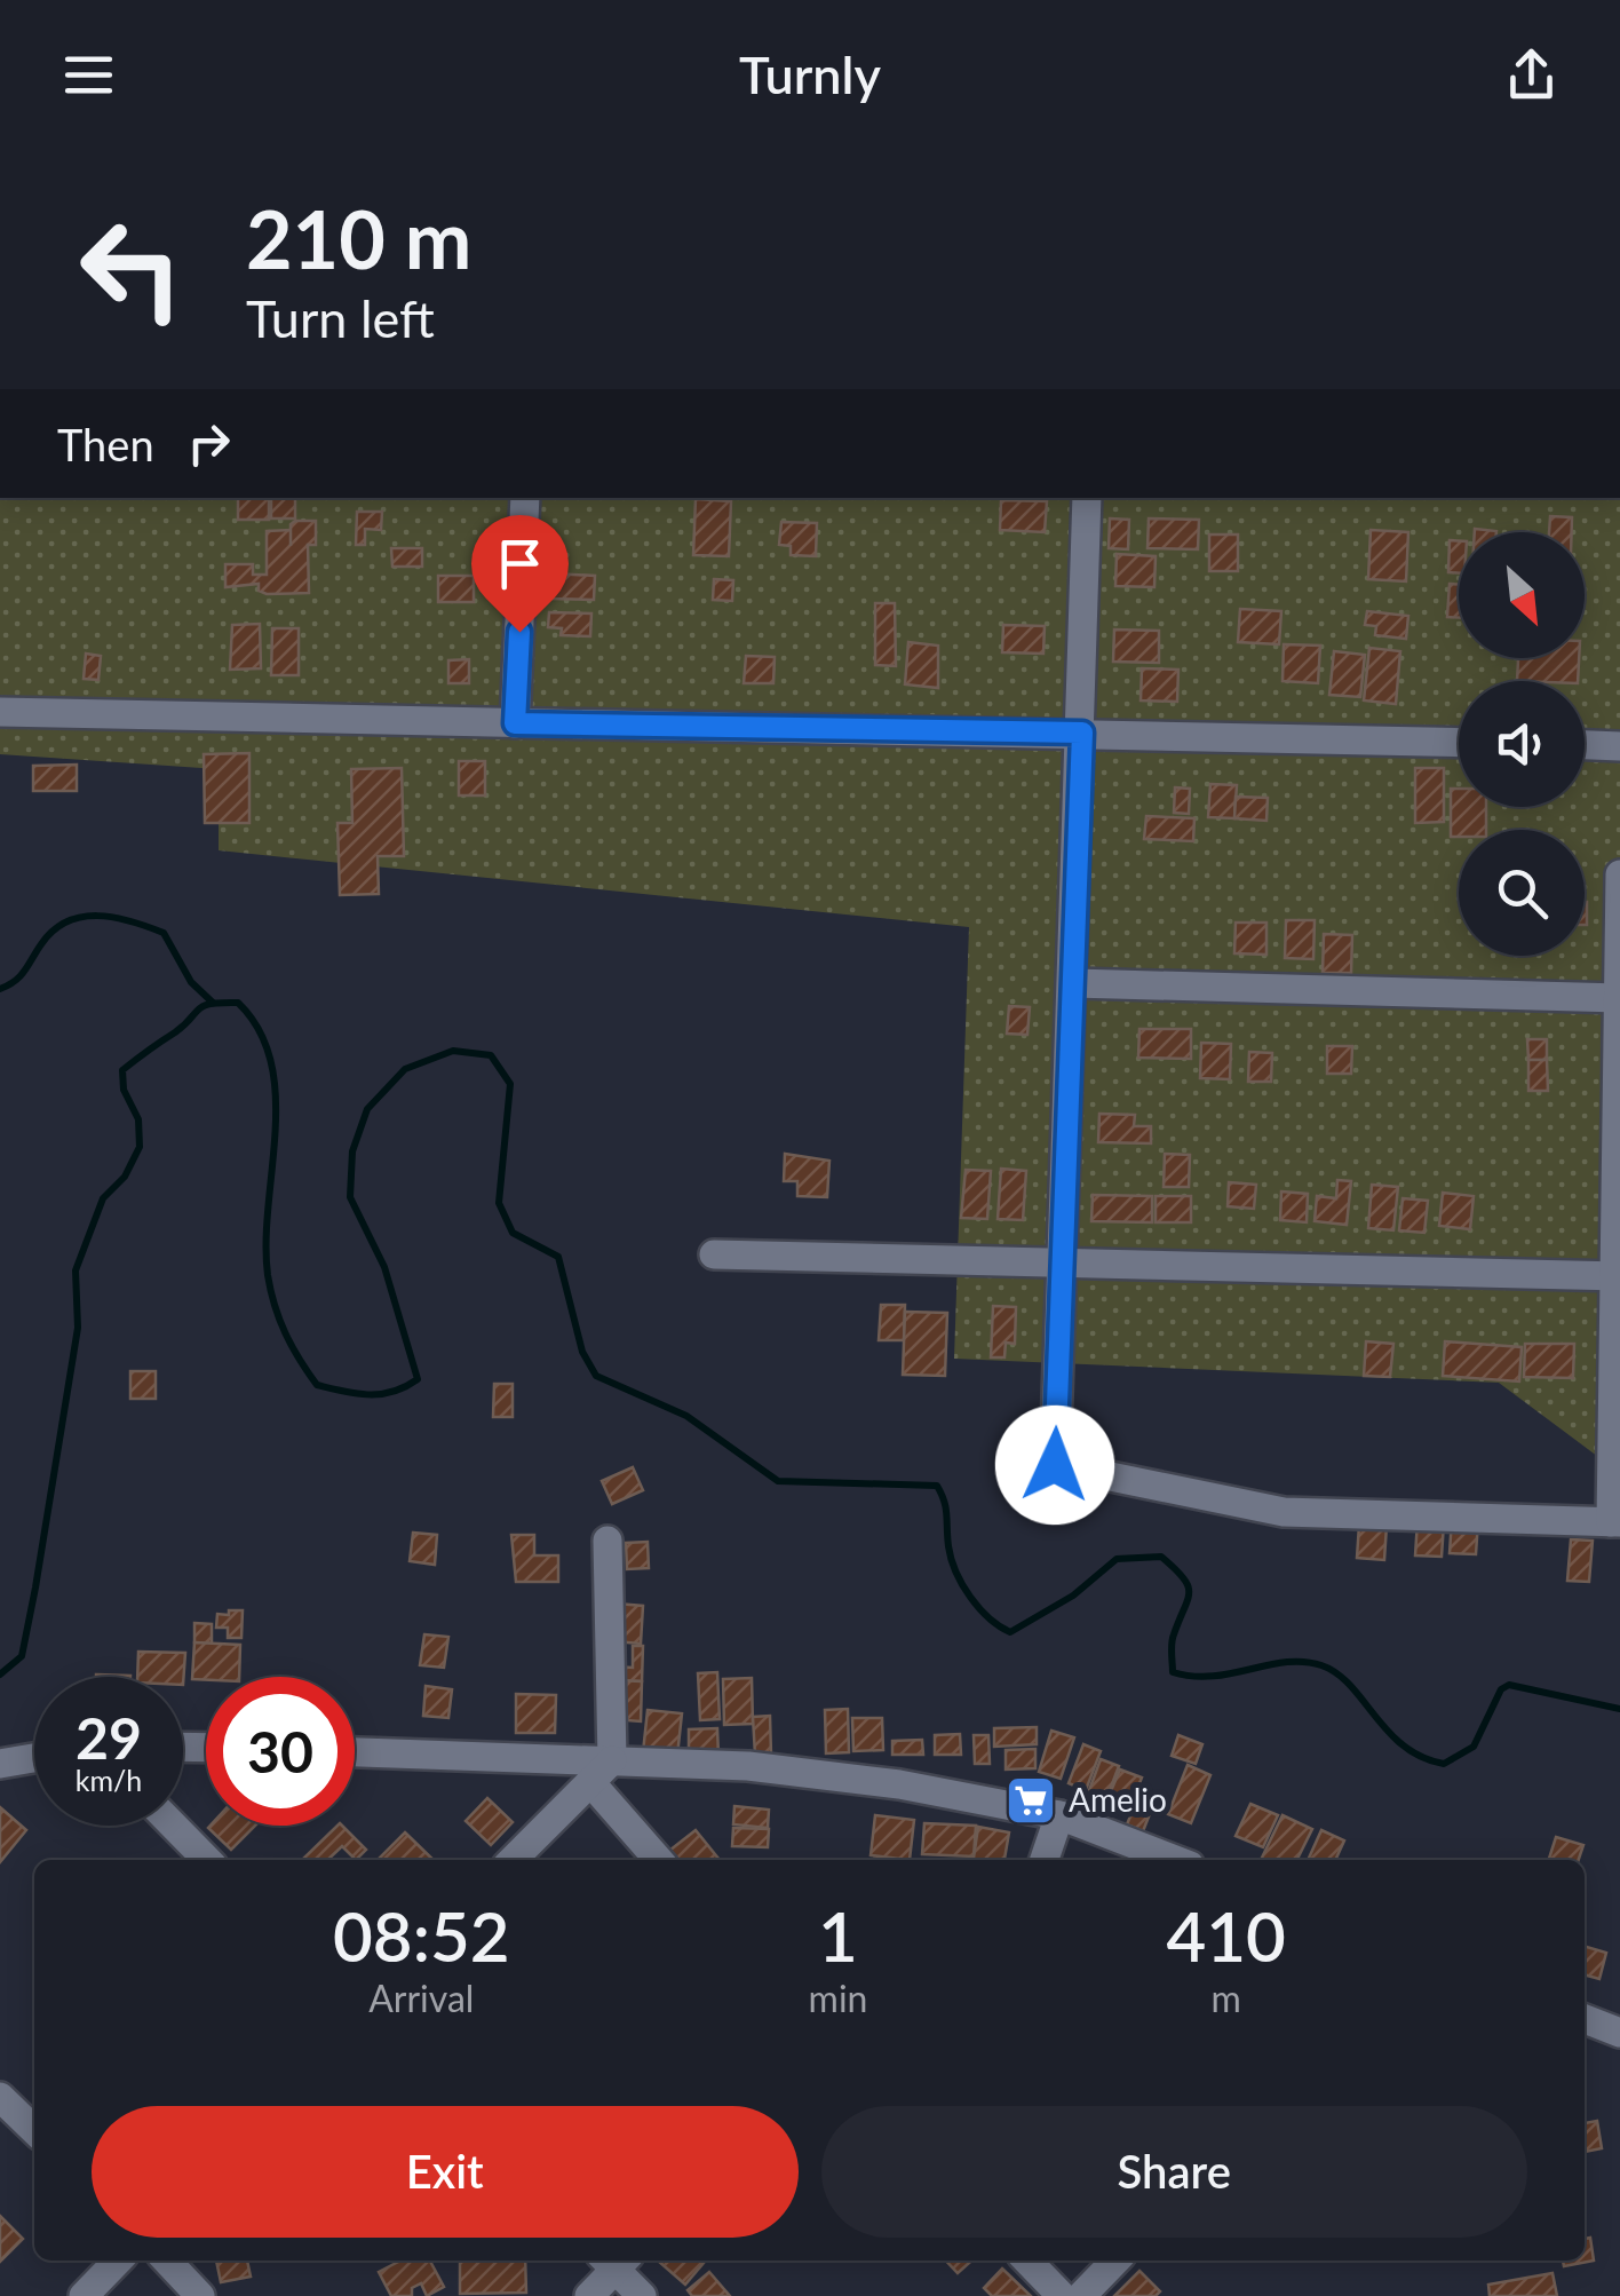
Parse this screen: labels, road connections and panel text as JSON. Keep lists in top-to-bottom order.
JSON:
{
  "places": {
    "supermarket": ["Amelio"]
  },
  "north": "bottom right",
  "page": {
    "header": "Turnly",
    "turn": ["210 m", "Turn left"],
    "then": "Then",
    "speed": "29 km/h",
    "limit": "30",
    "eta": [
      "08:52",
      "Arrival",
      "1",
      "min",
      "410",
      "m"
    ],
    "buttons": ["Exit", "Share"]
  }
}
